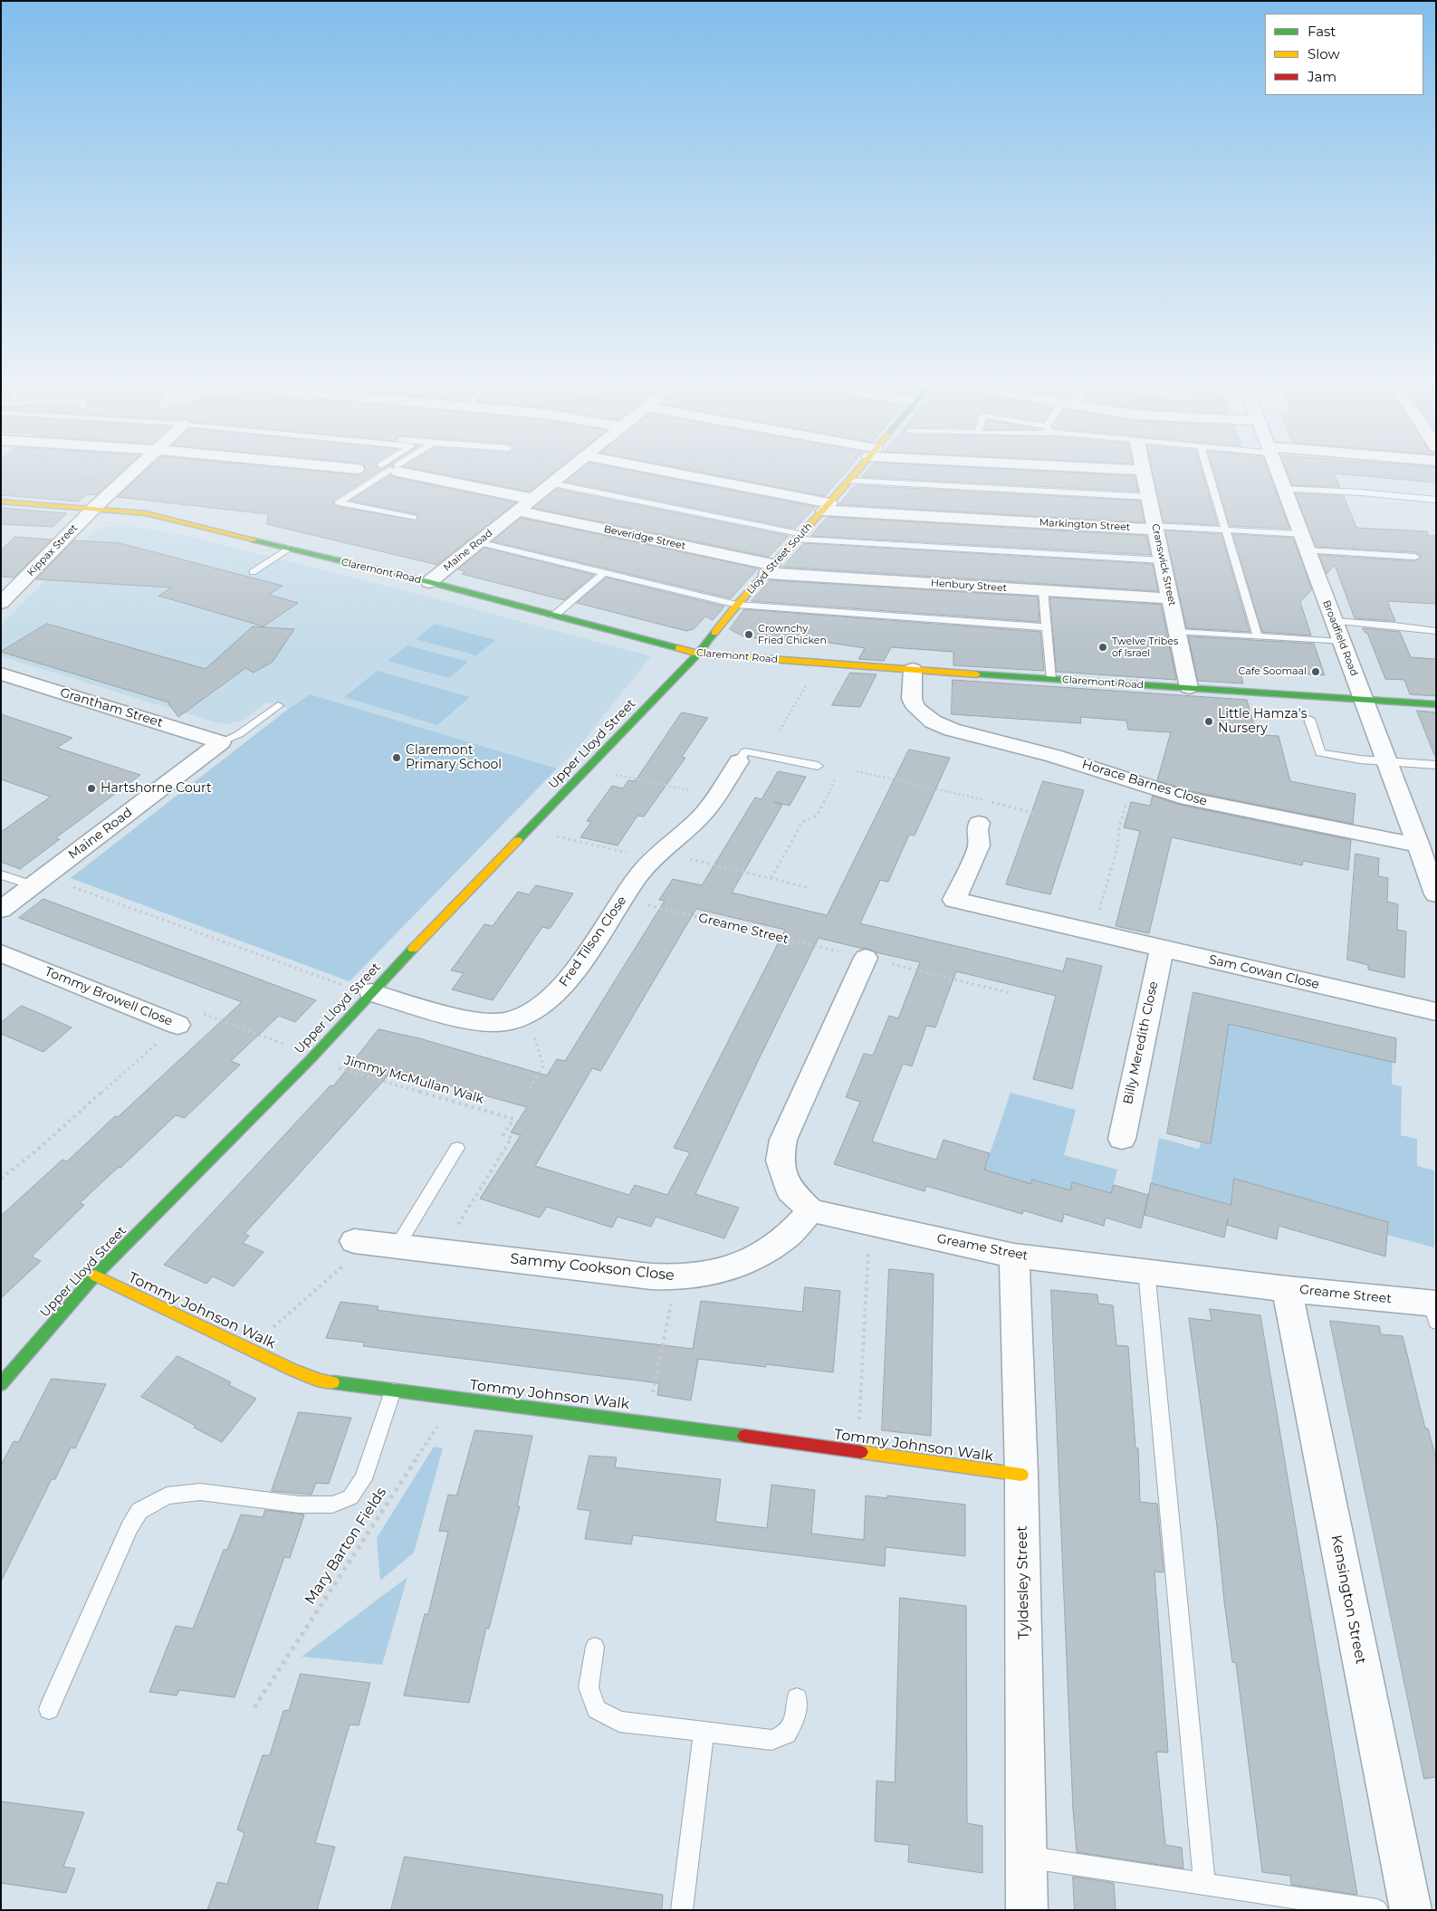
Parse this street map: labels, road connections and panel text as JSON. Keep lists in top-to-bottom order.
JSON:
{
  "streets": {
    "street": [
      "Markington Street",
      "Beveridge Street",
      "Kippax Street",
      "Maine Road",
      "Lloyd Street South",
      "Cranswick Street",
      "Claremont Road",
      "Henbury Street",
      "Broadfield Road",
      "Grantham Street",
      "Upper Lloyd Street",
      "Horace Barnes Close",
      "Greame Street",
      "Fred Tilson Close",
      "Sam Cowan Close",
      "Tommy Browell Close",
      "Billy Meredith Close",
      "Sammy Cookson Close",
      "Tommy Johnson Walk",
      "Tyldesley Street",
      "Kensington Street"
    ],
    "path": ["Jimmy McMullan Walk", "Mary Barton Fields"]
  },
  "crossings": [
    ["Markington Street", "Lloyd Street South"],
    ["Markington Street", "Cranswick Street"],
    ["Beveridge Street", "Maine Road"],
    ["Beveridge Street", "Lloyd Street South"],
    ["Beveridge Street", "Henbury Street"],
    ["Kippax Street", "Claremont Road"],
    ["Maine Road", "Claremont Road"],
    ["Maine Road", "Grantham Street"],
    ["Lloyd Street South", "Claremont Road"],
    ["Lloyd Street South", "Henbury Street"],
    ["Lloyd Street South", "Upper Lloyd Street"],
    ["Cranswick Street", "Claremont Road"],
    ["Cranswick Street", "Henbury Street"],
    ["Claremont Road", "Broadfield Road"],
    ["Claremont Road", "Upper Lloyd Street"],
    ["Claremont Road", "Horace Barnes Close"],
    ["Broadfield Road", "Horace Barnes Close"],
    ["Upper Lloyd Street", "Fred Tilson Close"],
    ["Upper Lloyd Street", "Tommy Browell Close"],
    ["Upper Lloyd Street", "Jimmy McMullan Walk"],
    ["Upper Lloyd Street", "Tommy Johnson Walk"],
    ["Greame Street", "Fred Tilson Close"],
    ["Greame Street", "Sammy Cookson Close"],
    ["Greame Street", "Tyldesley Street"],
    ["Greame Street", "Kensington Street"],
    ["Sam Cowan Close", "Billy Meredith Close"],
    ["Tommy Browell Close", "Jimmy McMullan Walk"],
    ["Jimmy McMullan Walk", "Sammy Cookson Close"],
    ["Tommy Johnson Walk", "Mary Barton Fields"],
    ["Tommy Johnson Walk", "Tyldesley Street"]
  ],
  "places": [
    "Crownchy Fried Chicken",
    "Twelve Tribes of Israel",
    "Cafe Soomaal",
    "Little Hamza's Nursery",
    "Claremont Primary School",
    "Hartshorne Court"
  ],
  "legend": ["Fast", "Slow", "Jam"]
}
